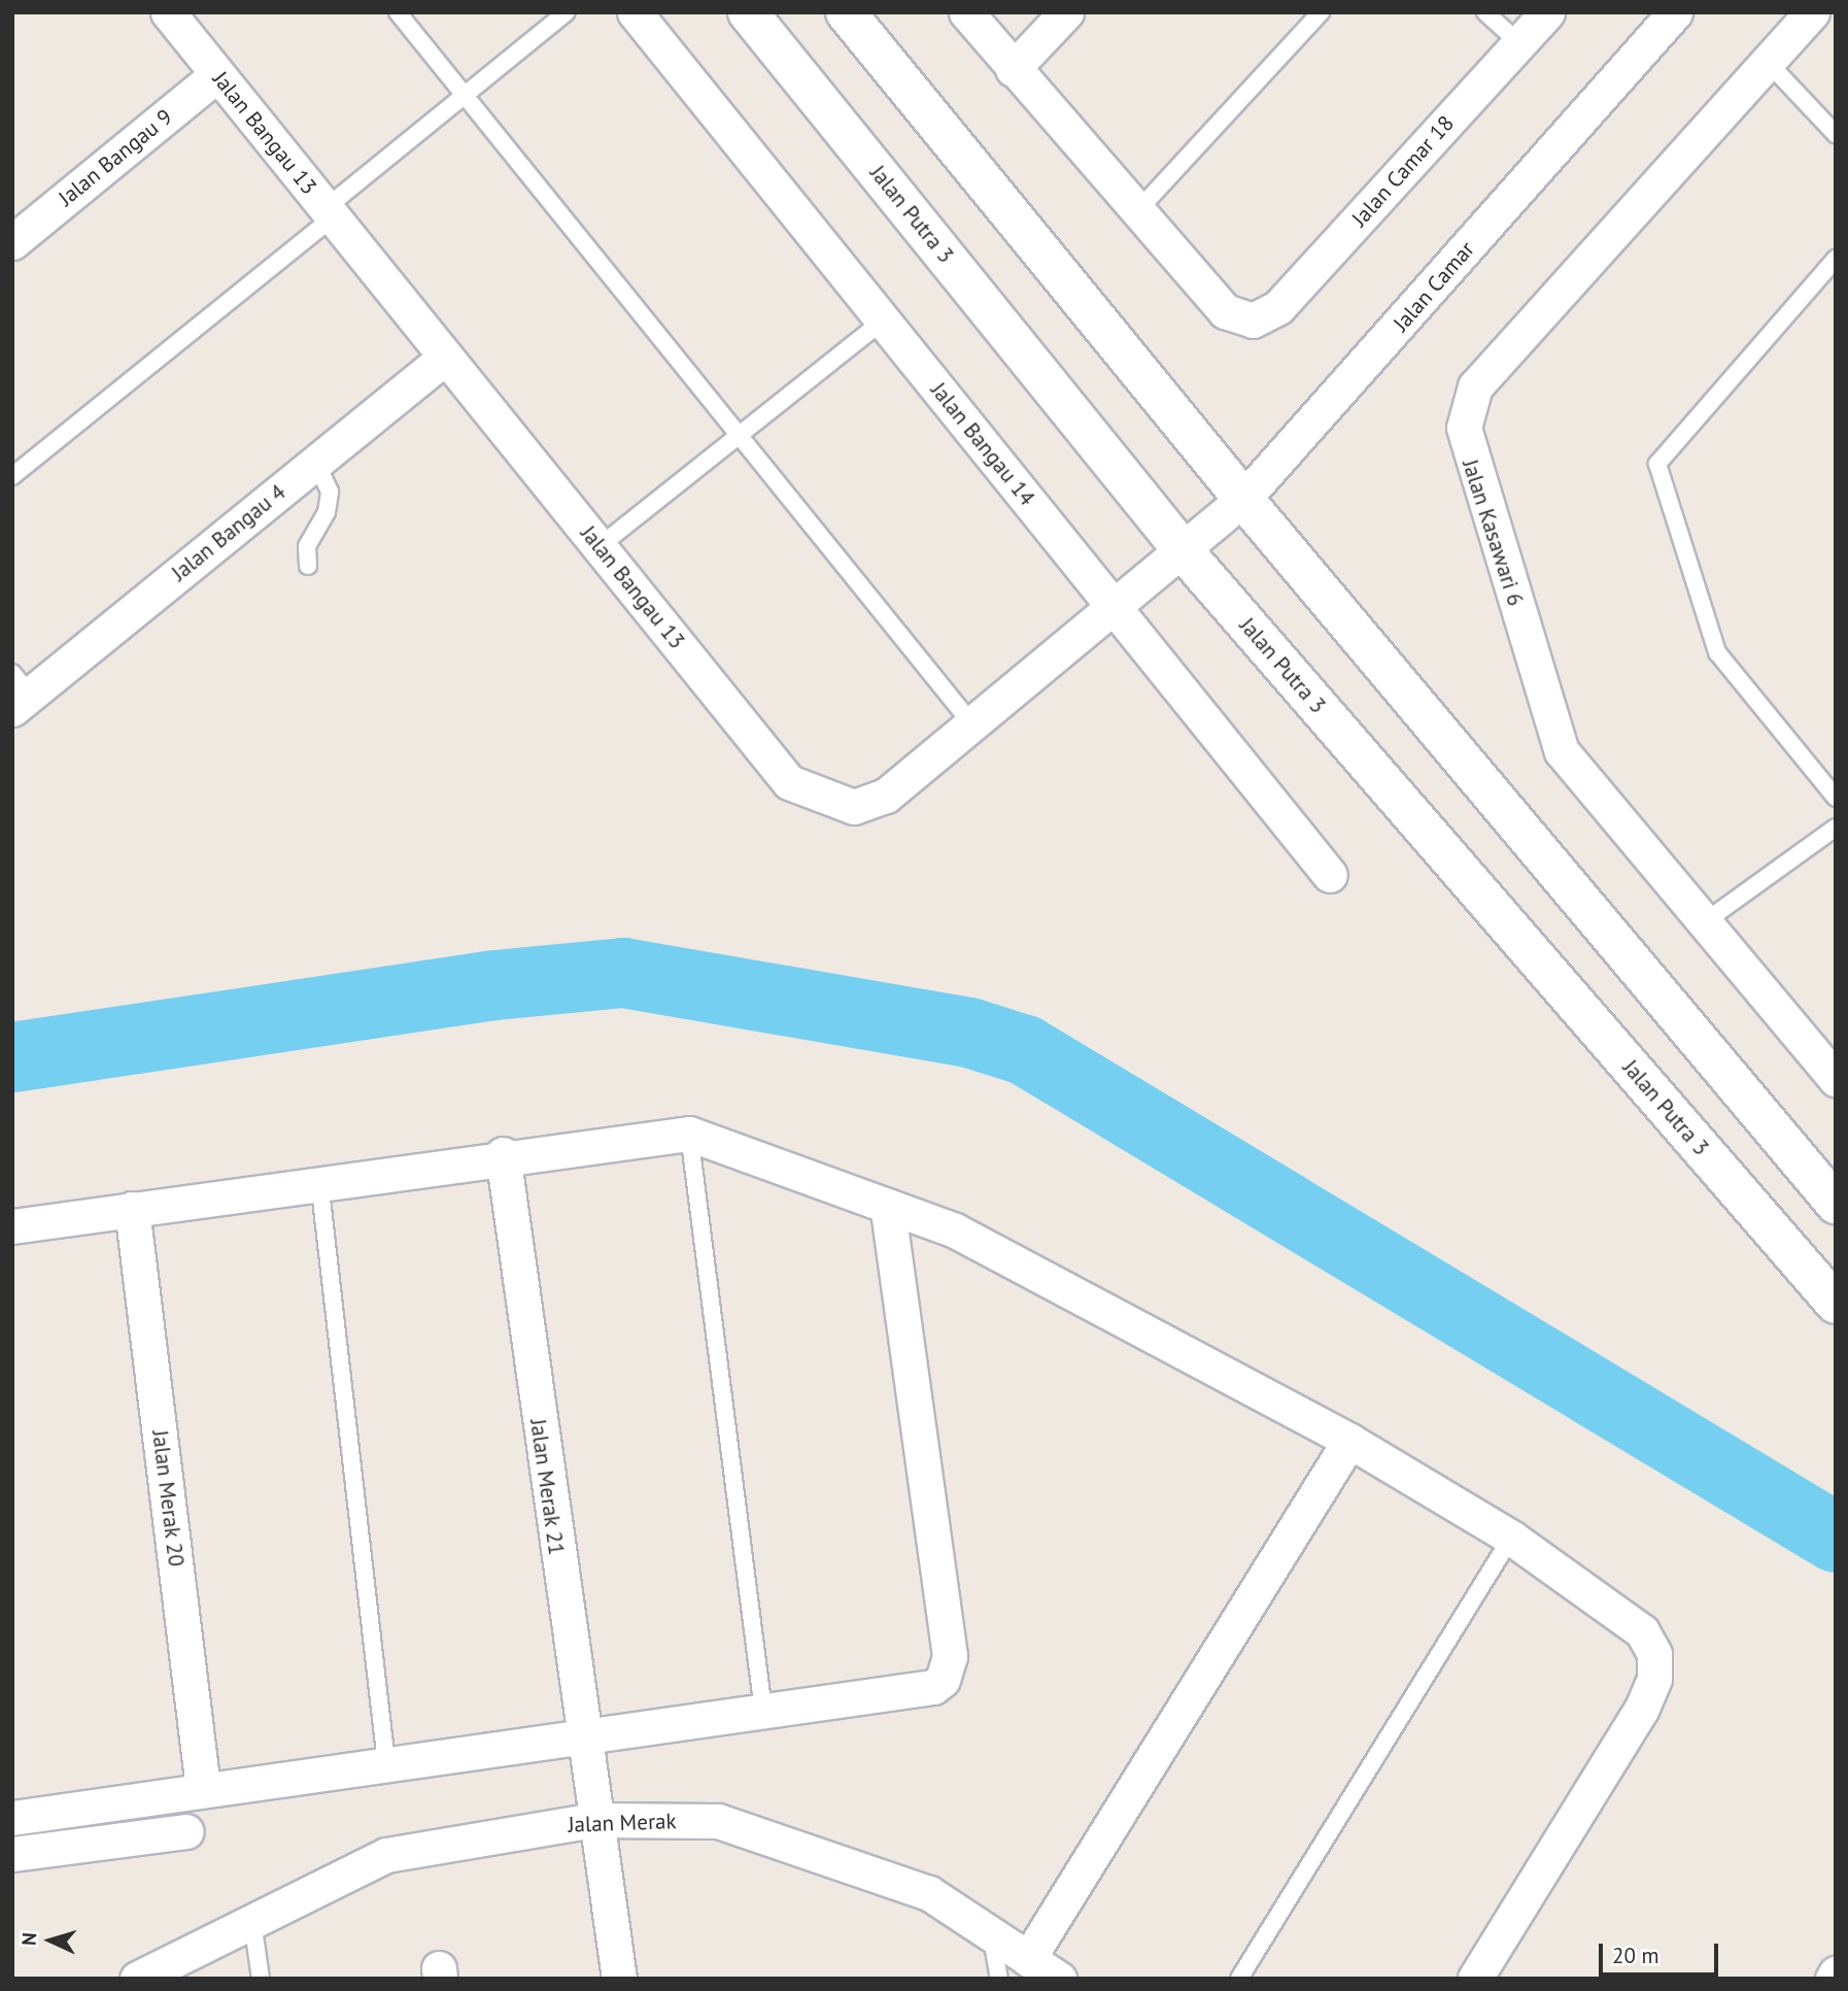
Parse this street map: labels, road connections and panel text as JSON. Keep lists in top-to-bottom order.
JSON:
{
  "streets": {
    "street": [
      "Jalan Bangau 13",
      "Jalan Bangau 9",
      "Jalan Camar 18",
      "Jalan Putra 3",
      "Jalan Camar",
      "Jalan Bangau 14",
      "Jalan Bangau 4",
      "Jalan Kasawari 6",
      "Jalan Merak 21",
      "Jalan Merak 20",
      "Jalan Merak"
    ]
  },
  "crossings": [
    ["Jalan Bangau 13", "Jalan Bangau 9"],
    ["Jalan Bangau 13", "Jalan Putra 3"],
    ["Jalan Bangau 13", "Jalan Camar"],
    ["Jalan Bangau 13", "Jalan Bangau 14"],
    ["Jalan Bangau 13", "Jalan Bangau 4"],
    ["Jalan Putra 3", "Jalan Camar"],
    ["Jalan Merak 21", "Jalan Merak"]
  ],
  "scale_bar": "20 m",
  "north": "left"
}
